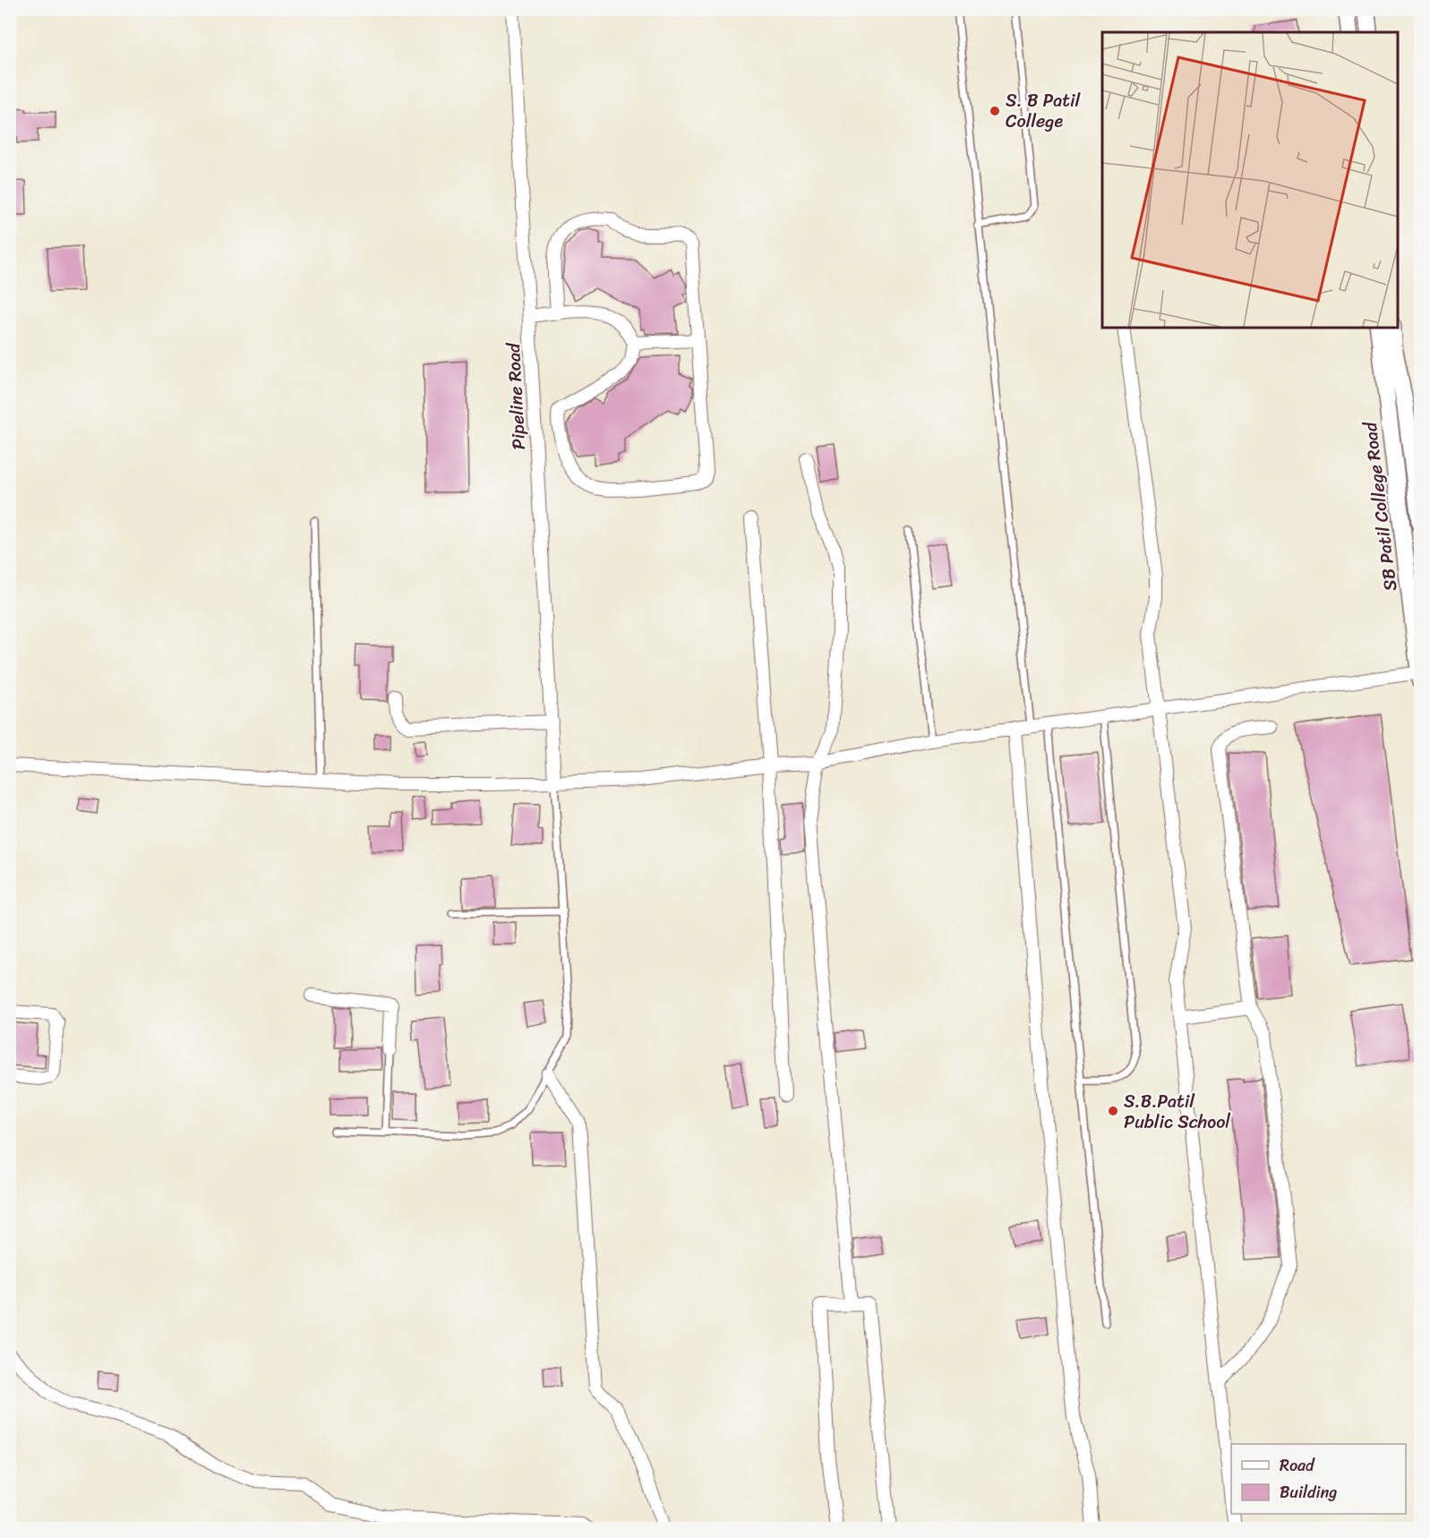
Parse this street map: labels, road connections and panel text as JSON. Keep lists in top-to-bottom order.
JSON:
{
  "streets": {
    "street": ["Pipeline Road", "SB Patil College Road"]
  },
  "places": ["S. B Patil College", "S.B.Patil Public School"],
  "legend": ["Road", "Building"]
}
